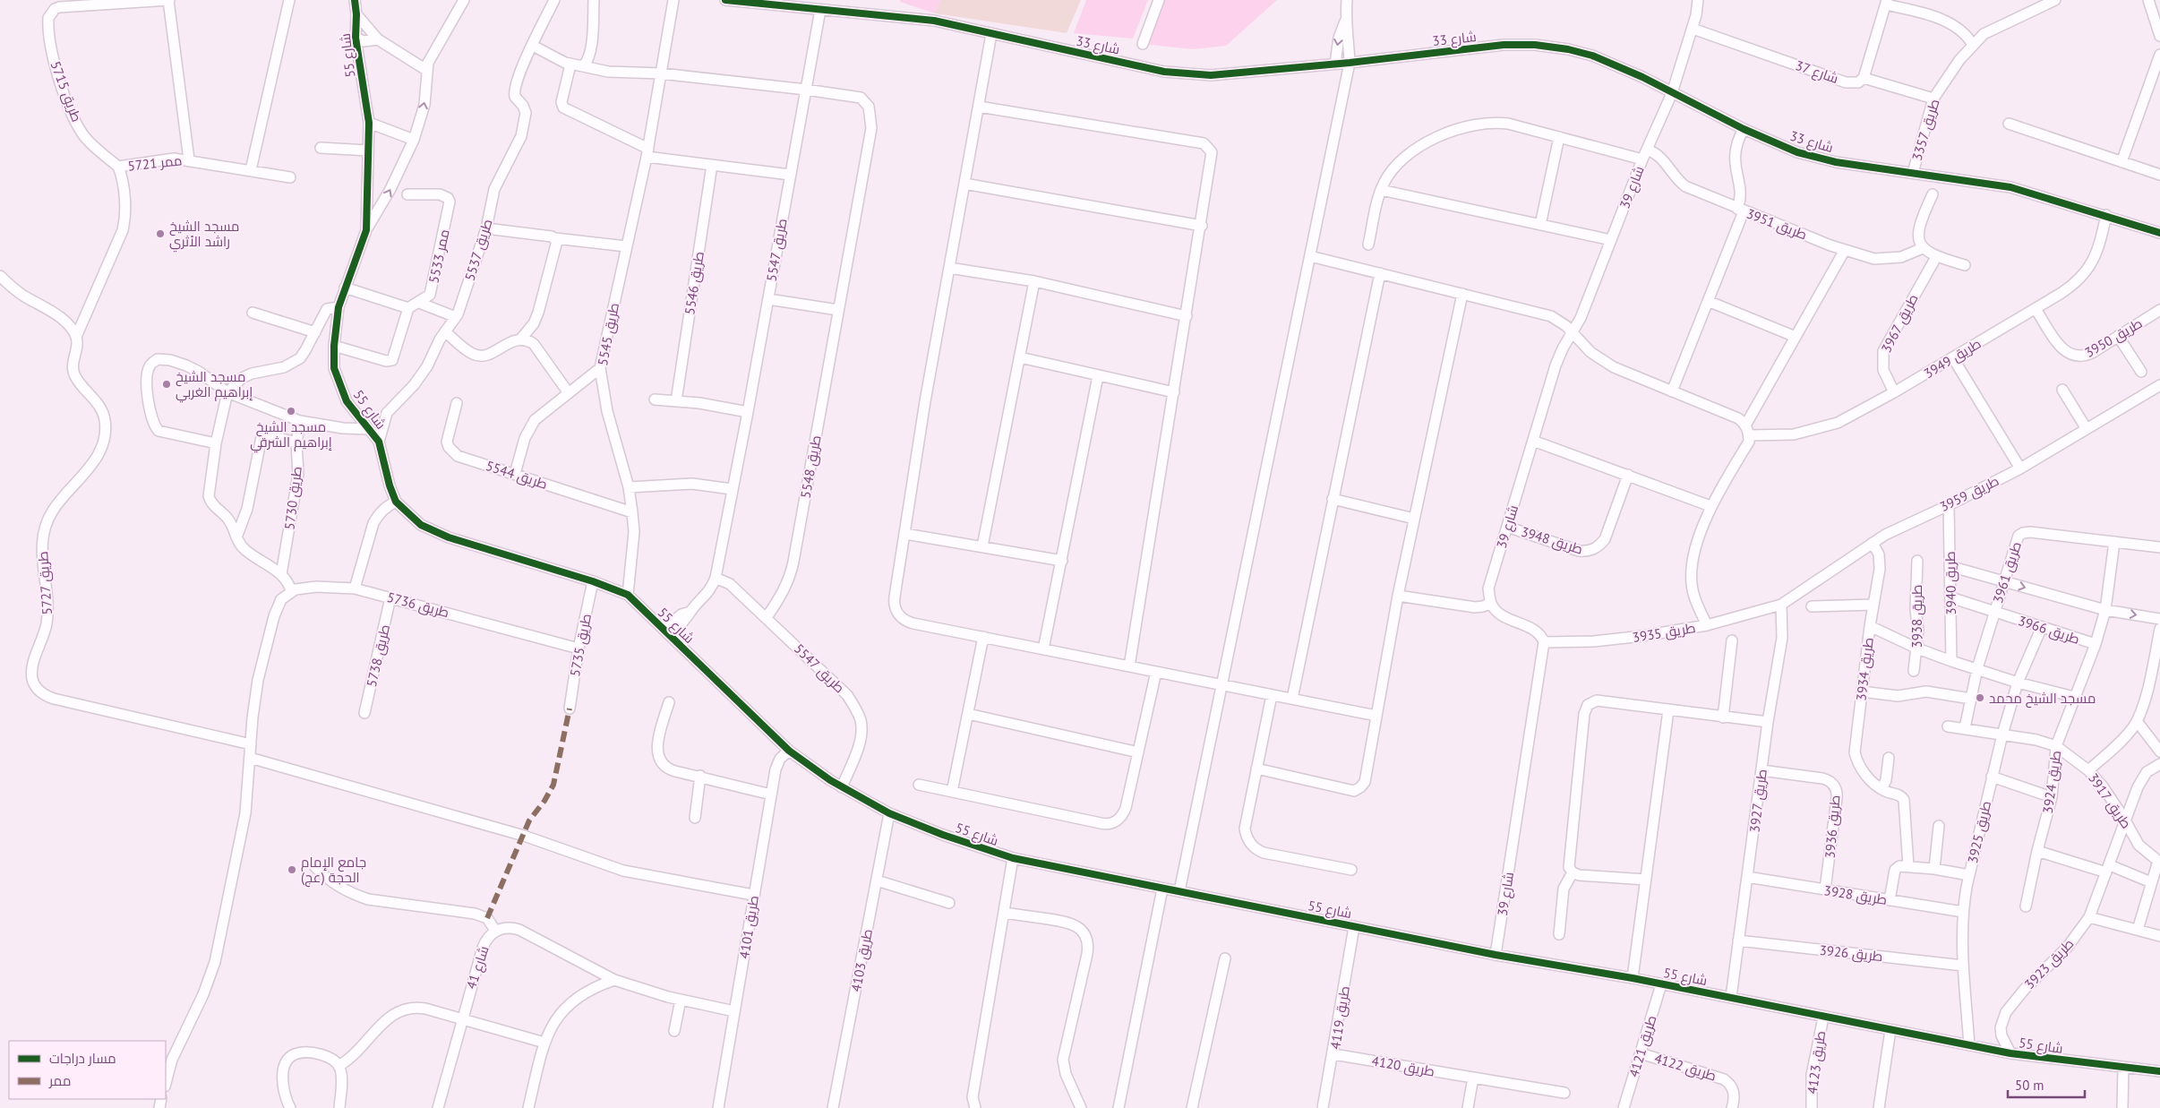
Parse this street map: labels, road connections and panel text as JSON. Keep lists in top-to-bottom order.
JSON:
{
  "streets": {
    "street": [
      "شارع 33",
      "شارع 55",
      "شارع 37",
      "طريق 5715",
      "طريق 3357",
      "ممر 5721",
      "شارع 39",
      "طريق 3951",
      "طريق 5537",
      "طريق 5547",
      "ممر 5533",
      "طريق 5546",
      "طريق 3967",
      "طريق 5545",
      "طريق 3950",
      "طريق 3949",
      "طريق 5548",
      "طريق 5544",
      "طريق 3959",
      "طريق 5730",
      "طريق 3948",
      "طريق 3961",
      "طريق 5727",
      "طريق 3940",
      "طريق 5736",
      "طريق 3938",
      "طريق 3966",
      "طريق 3935",
      "طريق 5735",
      "طريق 5738",
      "طريق 3934",
      "طريق 3924",
      "طريق 3927",
      "طريق 3917",
      "طريق 3936",
      "طريق 3925",
      "طريق 3928",
      "طريق 4101",
      "طريق 3926",
      "طريق 4103",
      "طريق 3923",
      "شارع 41",
      "طريق 4119",
      "طريق 4121",
      "طريق 4123",
      "طريق 4120",
      "طريق 4122"
    ]
  },
  "crossings": [
    ["شارع 33", "طريق 3357"],
    ["شارع 33", "شارع 39"],
    ["شارع 33", "طريق 5547"],
    ["شارع 33", "طريق 3949"],
    ["شارع 55", "شارع 39"],
    ["شارع 55", "طريق 5537"],
    ["شارع 55", "طريق 5547"],
    ["شارع 55", "طريق 5545"],
    ["شارع 55", "طريق 5735"],
    ["شارع 55", "طريق 3927"],
    ["شارع 55", "طريق 3925"],
    ["شارع 55", "طريق 4101"],
    ["شارع 55", "طريق 4103"],
    ["شارع 55", "طريق 3923"],
    ["شارع 55", "طريق 4119"],
    ["شارع 55", "طريق 4121"],
    ["شارع 55", "طريق 4123"],
    ["شارع 37", "شارع 39"],
    ["طريق 5715", "ممر 5721"],
    ["ممر 5721", "طريق 5727"],
    ["شارع 39", "طريق 3951"],
    ["شارع 39", "طريق 3949"],
    ["شارع 39", "طريق 3948"],
    ["شارع 39", "طريق 3935"],
    ["طريق 5547", "طريق 5548"],
    ["طريق 3967", "طريق 3949"],
    ["طريق 5545", "طريق 5544"],
    ["طريق 3950", "طريق 3949"],
    ["طريق 3959", "طريق 3940"],
    ["طريق 3959", "طريق 3935"],
    ["طريق 3959", "طريق 3934"],
    ["طريق 3959", "طريق 3927"],
    ["طريق 3961", "طريق 3966"],
    ["طريق 3961", "طريق 3924"],
    ["طريق 3961", "طريق 3917"],
    ["طريق 3940", "طريق 3966"],
    ["طريق 5736", "طريق 5735"],
    ["طريق 5736", "طريق 5738"],
    ["طريق 3966", "طريق 3924"],
    ["طريق 3966", "طريق 3925"],
    ["طريق 3935", "طريق 3927"],
    ["طريق 3924", "طريق 3917"],
    ["طريق 3927", "طريق 3936"],
    ["طريق 3927", "طريق 3928"],
    ["طريق 3927", "طريق 3926"],
    ["طريق 3917", "طريق 3925"],
    ["طريق 3917", "طريق 3923"],
    ["طريق 3936", "طريق 3928"],
    ["طريق 3925", "طريق 3928"],
    ["طريق 3925", "طريق 3926"],
    ["طريق 4101", "شارع 41"],
    ["طريق 4119", "طريق 4120"],
    ["طريق 4121", "طريق 4122"]
  ],
  "places": [
    "مسجد الشيخ راشد الأثري",
    "مسجد الشيخ إبراهيم الغربي",
    "مسجد الشيخ إبراهيم الشرقي",
    "مسجد الشيخ محمد",
    "جامع الإمام الحجة (عج)"
  ],
  "legend": ["مسار دراجات", "ممر"],
  "scale_bar": "50 m"
}
